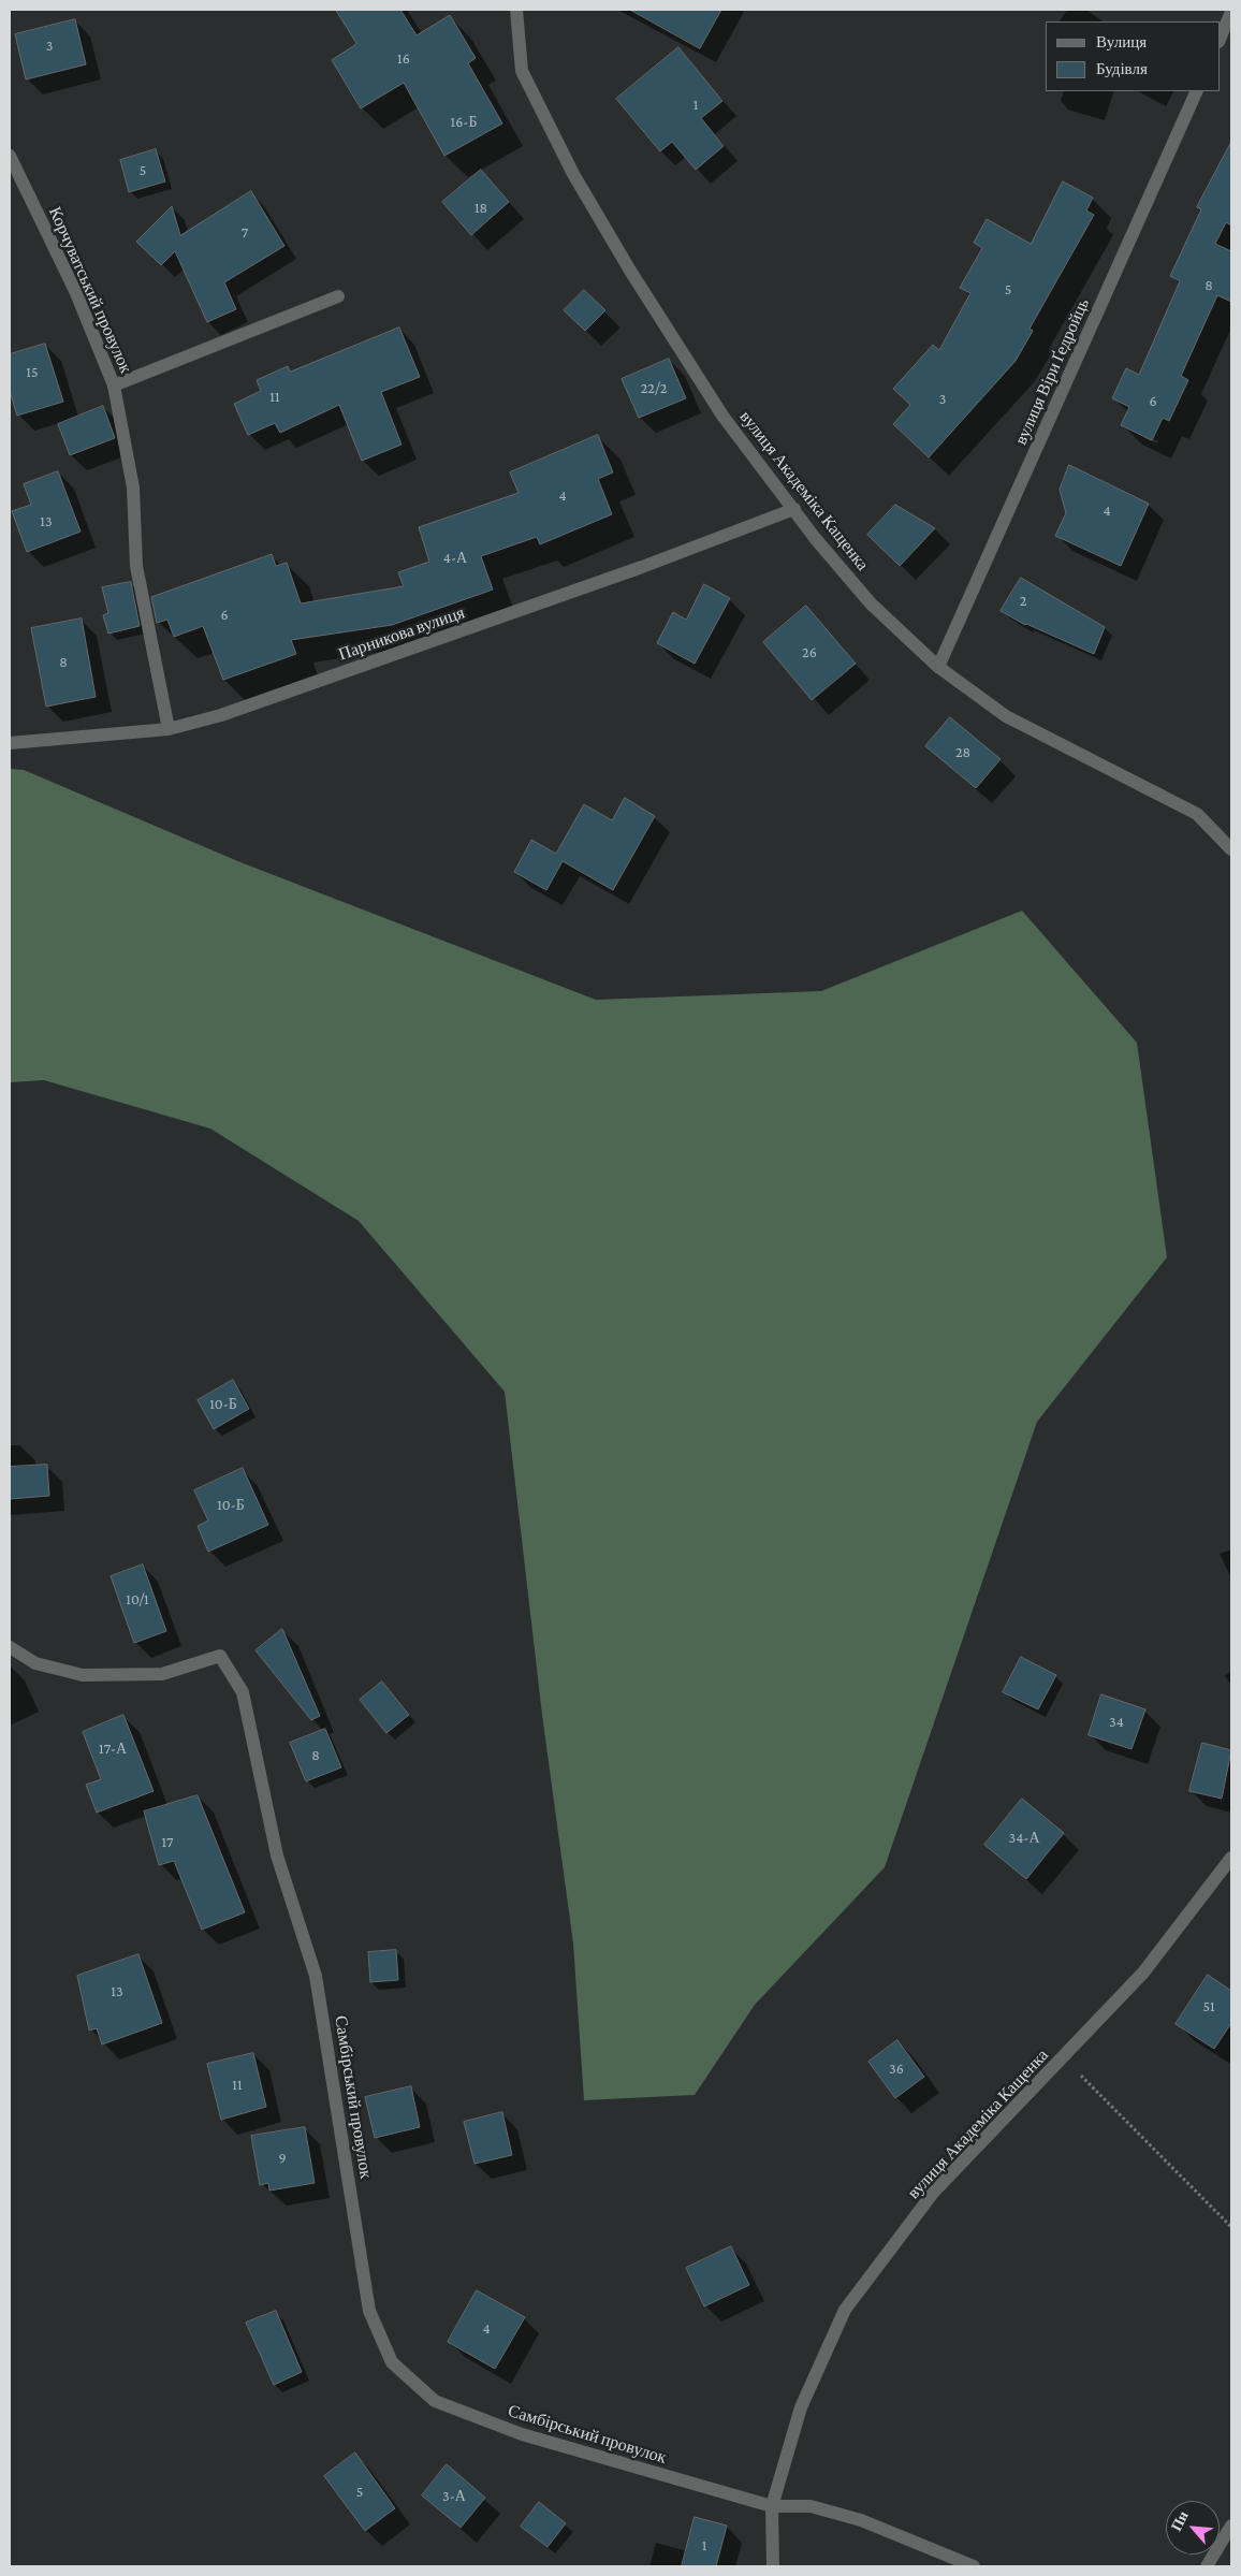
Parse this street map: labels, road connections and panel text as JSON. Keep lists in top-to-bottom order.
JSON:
{
  "streets": {
    "street": [
      "Корчуватський провулок",
      "вулиця Віри Ґедройць",
      "вулиця Академіка Кащенка",
      "Парникова вулиця",
      "Самбірський провулок"
    ]
  },
  "crossings": [
    ["Корчуватський провулок", "Парникова вулиця"],
    ["вулиця Віри Ґедройць", "вулиця Академіка Кащенка"],
    ["вулиця Академіка Кащенка", "Парникова вулиця"],
    ["вулиця Академіка Кащенка", "Самбірський провулок"]
  ],
  "house_numbers": [
    "3",
    "16",
    "1",
    "16-Б",
    "5",
    "18",
    "7",
    "8",
    "5",
    "15",
    "22/2",
    "11",
    "3",
    "6",
    "4",
    "4",
    "13",
    "4-А",
    "2",
    "6",
    "26",
    "8",
    "28",
    "10-Б",
    "10-Б",
    "10/1",
    "34",
    "17-А",
    "8",
    "34-А",
    "17",
    "13",
    "51",
    "36",
    "11",
    "9",
    "4",
    "5",
    "3-А",
    "1"
  ],
  "legend": ["Вулиця", "Будівля"],
  "north": "top left"
}
